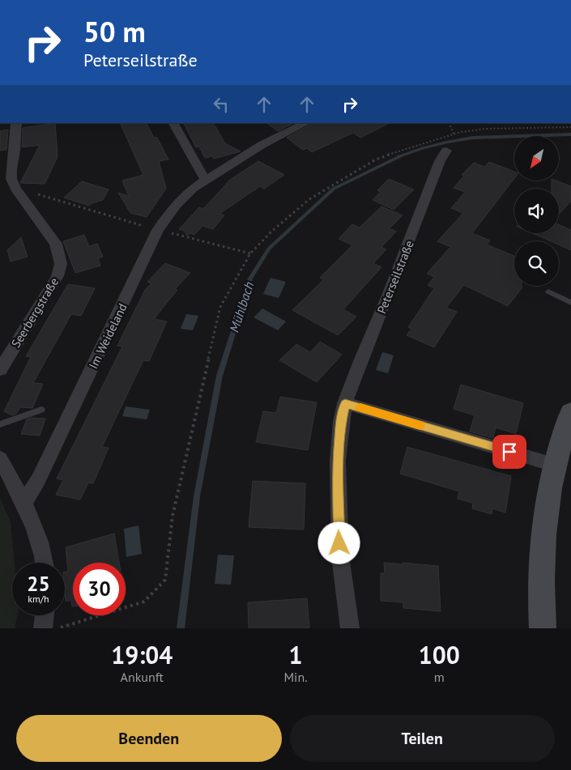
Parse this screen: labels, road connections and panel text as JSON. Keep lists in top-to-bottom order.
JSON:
{
  "streets": {
    "street": ["Peterseilstraße", "Seerbergstraße", "Im Weideland"]
  },
  "water": ["Mühlbach"],
  "north": "bottom left",
  "page": {
    "turn": ["50 m", "Peterseilstraße"],
    "speed": "25 km/h",
    "limit": "30",
    "eta": [
      "19:04",
      "Ankunft",
      "1",
      "Min.",
      "100",
      "m"
    ],
    "buttons": ["Beenden", "Teilen"]
  }
}
